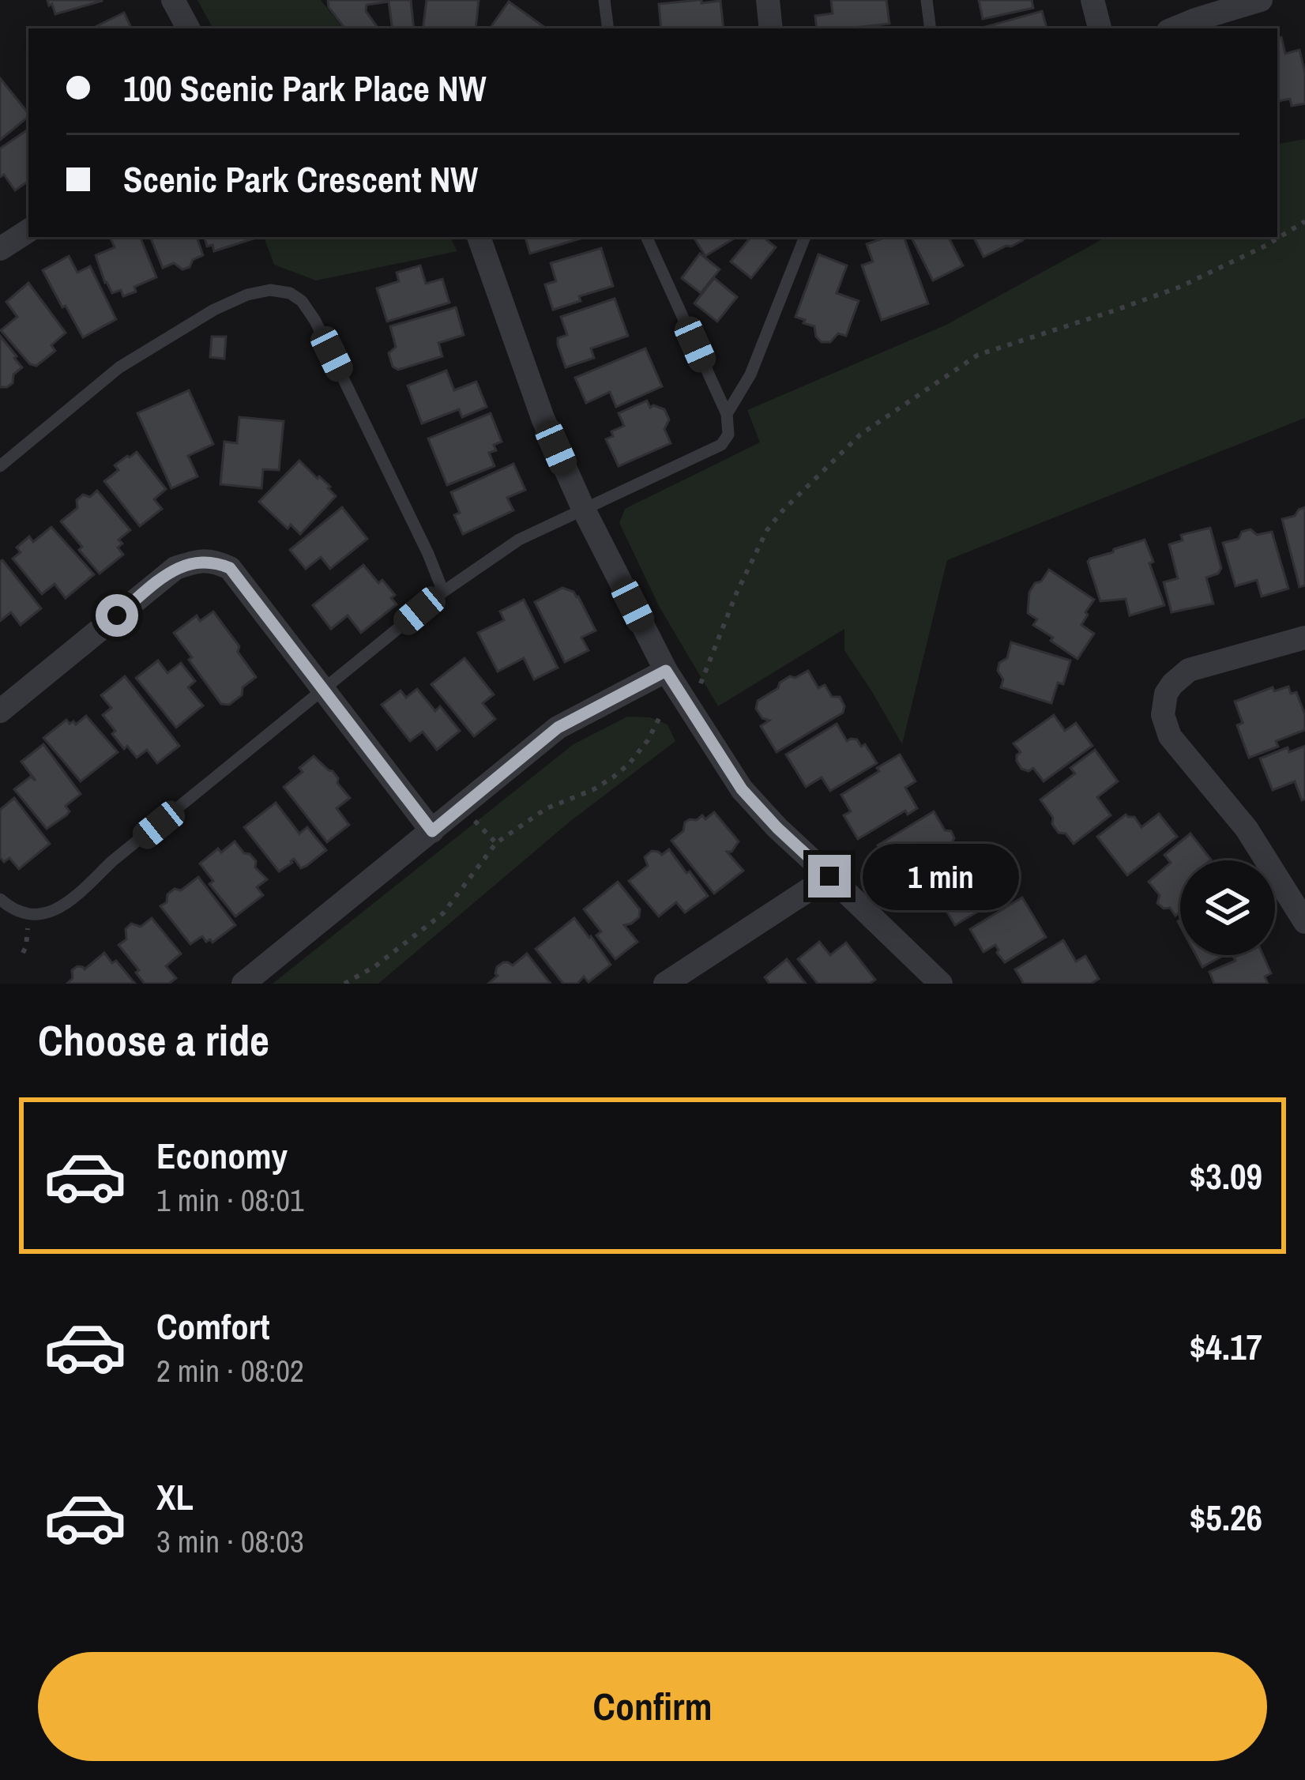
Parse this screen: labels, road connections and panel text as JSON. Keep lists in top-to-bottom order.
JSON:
{
  "page": {
    "banner": ["100 Scenic Park Place NW", "Scenic Park Crescent NW"],
    "bubble": "1 min",
    "heading": "Choose a ride",
    "list": [
      {
        "name": "Economy",
        "note": "1 min · 08:01",
        "value": "$3.09"
      },
      {
        "name": "Comfort",
        "note": "2 min · 08:02",
        "value": "$4.17"
      },
      {
        "name": "XL",
        "note": "3 min · 08:03",
        "value": "$5.26"
      }
    ],
    "buttons": "Confirm"
  }
}
